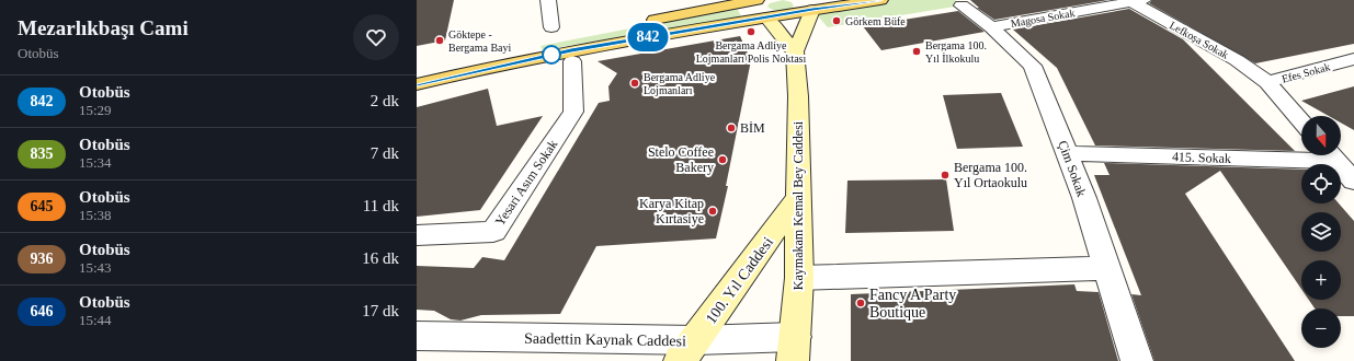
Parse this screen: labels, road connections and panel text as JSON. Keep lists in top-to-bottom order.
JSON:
{
  "streets": {
    "main road": ["Kaymakam Kemal Bey Caddesi", "100. Yıl Caddesi"],
    "street": [
      "Magosa Sokak",
      "Lefkoşa Sokak",
      "Efes Sokak",
      "415. Sokak",
      "Çim Sokak",
      "Yesari Asım Sokak",
      "Saadettin Kaynak Caddesi"
    ]
  },
  "crossings": [
    ["Magosa Sokak", "Lefkoşa Sokak"],
    ["Magosa Sokak", "Çim Sokak"],
    ["Lefkoşa Sokak", "Efes Sokak"],
    ["415. Sokak", "Çim Sokak"],
    ["Kaymakam Kemal Bey Caddesi", "100. Yıl Caddesi"],
    ["Kaymakam Kemal Bey Caddesi", "Saadettin Kaynak Caddesi"],
    ["100. Yıl Caddesi", "Saadettin Kaynak Caddesi"]
  ],
  "places": [
    "Görkem Büfe",
    "Bergama Adliye Lojmanları Polis Noktası",
    "Göktepe - Bergama Bayi",
    "Bergama 100. Yıl İlkokulu",
    "Bergama Adliye Lojmanları",
    "BİM",
    "Stelo Coffee Bakery",
    "Bergama 100. Yıl Ortaokulu",
    "Karya Kitap Kırtasiye",
    "Fancy A Party Boutique"
  ],
  "lines": ["bus line 842"],
  "north": "bottom",
  "page": {
    "heading": ["Mezarlıkbaşı Cami", "Otobüs"],
    "on_map": "842",
    "list": [
      {
        "mark": "842",
        "name": "Otobüs",
        "note": "15:29",
        "value": "2 dk"
      },
      {
        "mark": "835",
        "name": "Otobüs",
        "note": "15:34",
        "value": "7 dk"
      },
      {
        "mark": "645",
        "name": "Otobüs",
        "note": "15:38",
        "value": "11 dk"
      },
      {
        "mark": "936",
        "name": "Otobüs",
        "note": "15:43",
        "value": "16 dk"
      },
      {
        "mark": "646",
        "name": "Otobüs",
        "note": "15:44",
        "value": "17 dk"
      }
    ],
    "map_buttons": ["+", "−"]
  }
}
